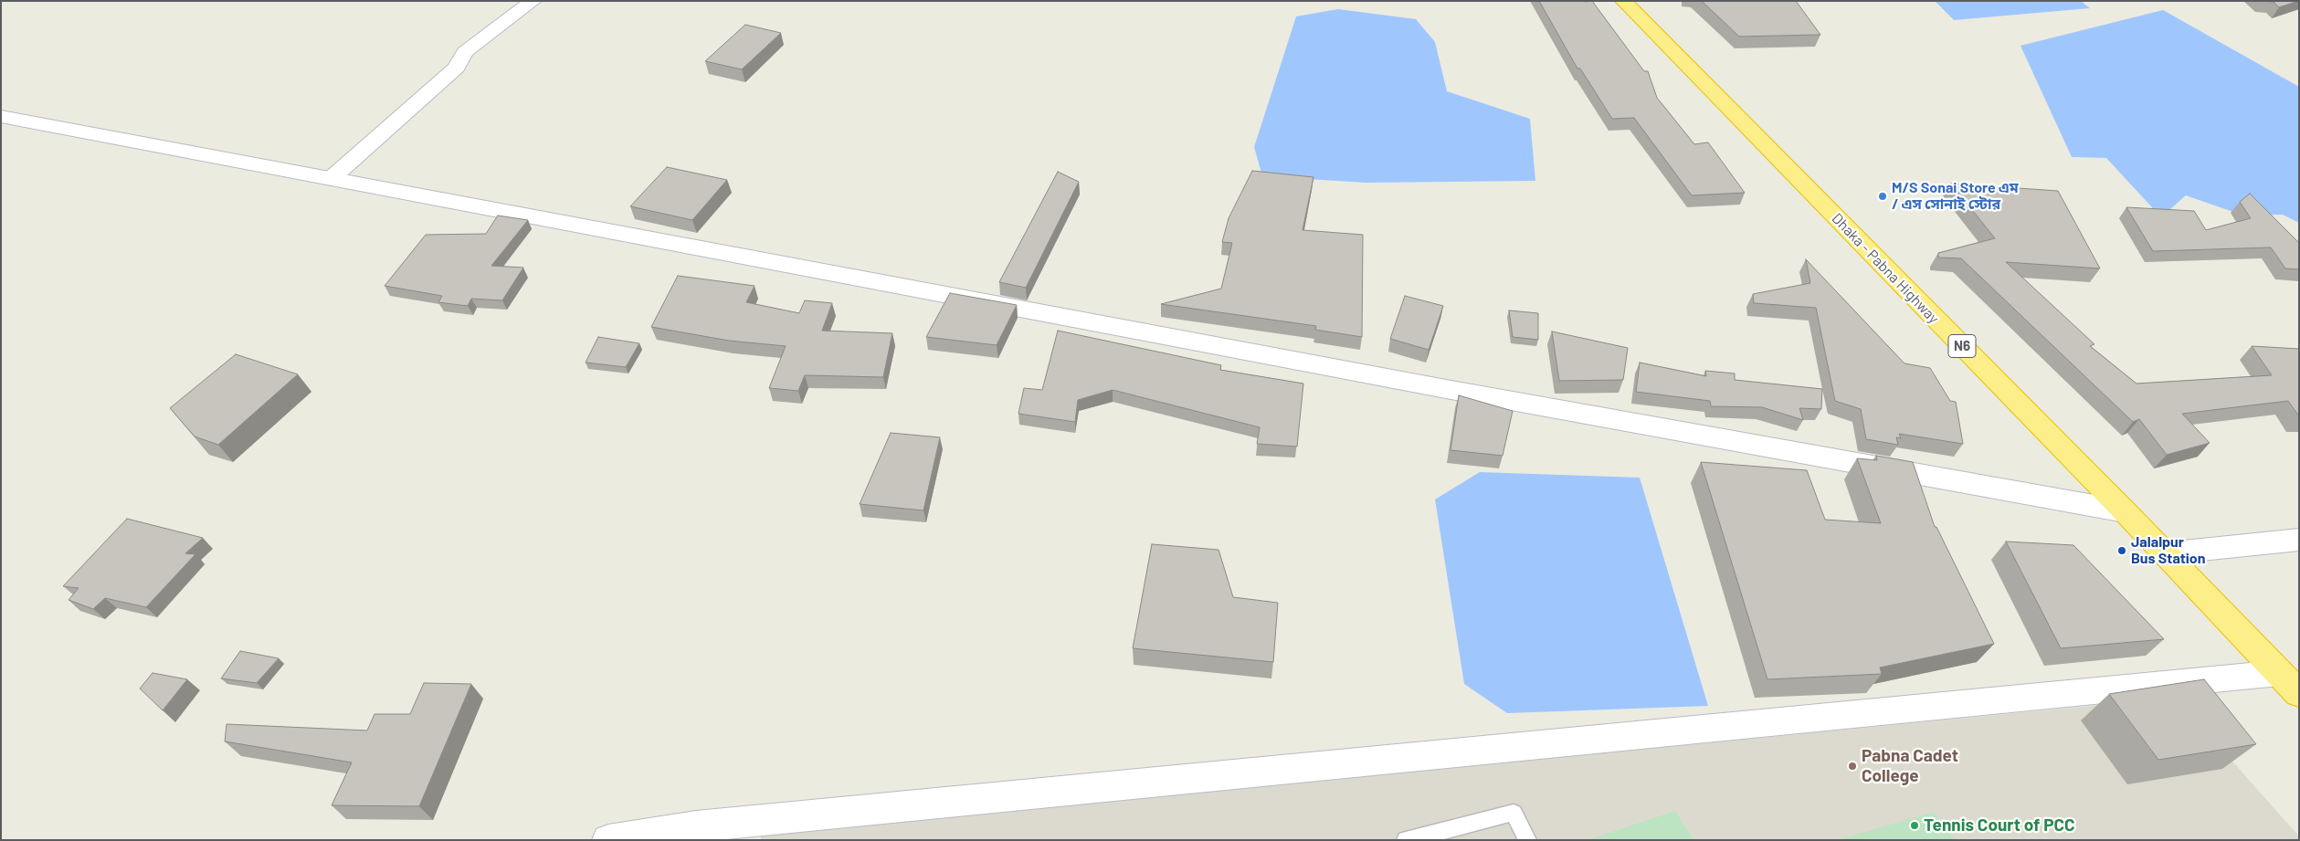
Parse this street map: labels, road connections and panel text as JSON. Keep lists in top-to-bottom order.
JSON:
{
  "streets": {
    "highway": ["Dhaka - Pabna Highway", "N6"]
  },
  "places": [
    "M/S Sonai Store এম / এস সোনাই স্টোর",
    "Jalalpur Bus Station",
    "Pabna Cadet College",
    "Tennis Court of PCC"
  ]
}
